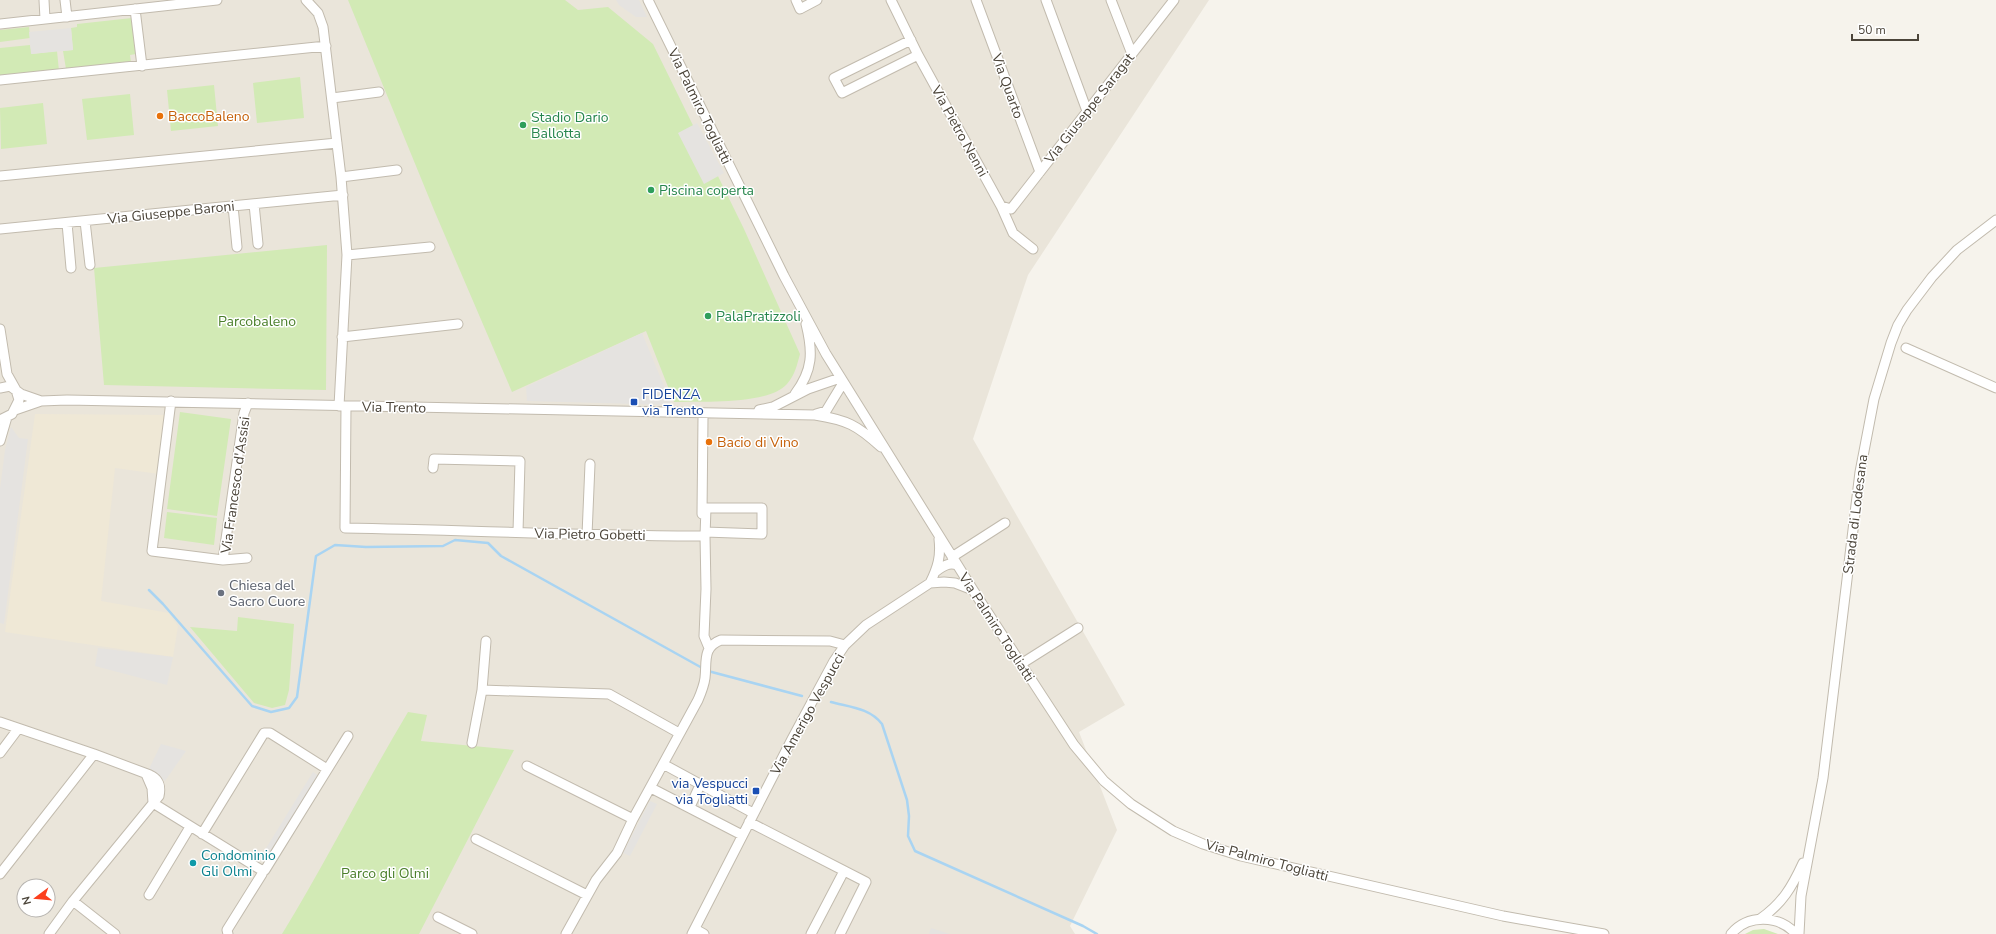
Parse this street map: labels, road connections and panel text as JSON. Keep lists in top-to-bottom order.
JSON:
{
  "streets": {
    "street": [
      "Via Quarto",
      "Via Palmiro Togliatti",
      "Via Giuseppe Saragat",
      "Via Pietro Nenni",
      "Via Giuseppe Baroni",
      "Via Trento",
      "Via Francesco d'Assisi",
      "Strada di Lodesana",
      "Via Pietro Gobetti",
      "Via Amerigo Vespucci"
    ]
  },
  "crossings": [
    ["Via Quarto", "Via Giuseppe Saragat"],
    ["Via Palmiro Togliatti", "Via Trento"],
    ["Via Palmiro Togliatti", "Via Amerigo Vespucci"],
    ["Via Giuseppe Saragat", "Via Pietro Nenni"],
    ["Via Giuseppe Baroni", "Via Pietro Gobetti"],
    ["Via Trento", "Via Francesco d'Assisi"],
    ["Via Trento", "Via Pietro Gobetti"]
  ],
  "parks": ["Parcobaleno", "Parco gli Olmi"],
  "places": {
    "other": [
      "BaccoBaleno",
      "Stadio Dario Ballotta",
      "Piscina coperta",
      "PalaPratizzoli",
      "Bacio di Vino",
      "Chiesa del Sacro Cuore",
      "Condominio Gli Olmi"
    ],
    "transit": ["FIDENZA via Trento", "via Vespucci via Togliatti"]
  },
  "scale_bar": "50 m",
  "north": "left"
}
